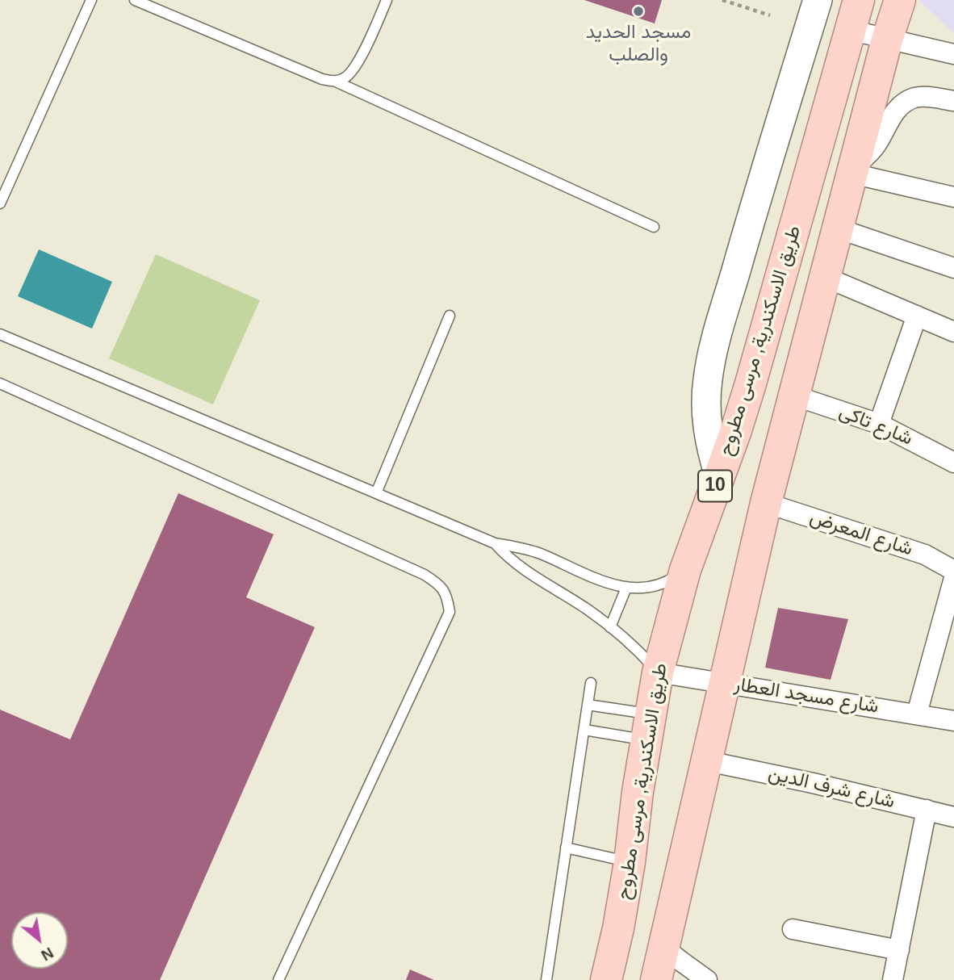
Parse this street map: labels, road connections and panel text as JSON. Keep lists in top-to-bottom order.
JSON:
{
  "streets": {
    "main road": ["طريق الاسكندرية, مرسى مطروح", "10"],
    "street": [
      "شارع تاكى",
      "شارع المعرض",
      "شارع مسجد العطار",
      "شارع شرف الدين"
    ]
  },
  "crossings": [
    ["طريق الاسكندرية, مرسى مطروح", "شارع مسجد العطار"]
  ],
  "places": ["مسجد الحديد والصلب"],
  "north": "bottom right"
}
